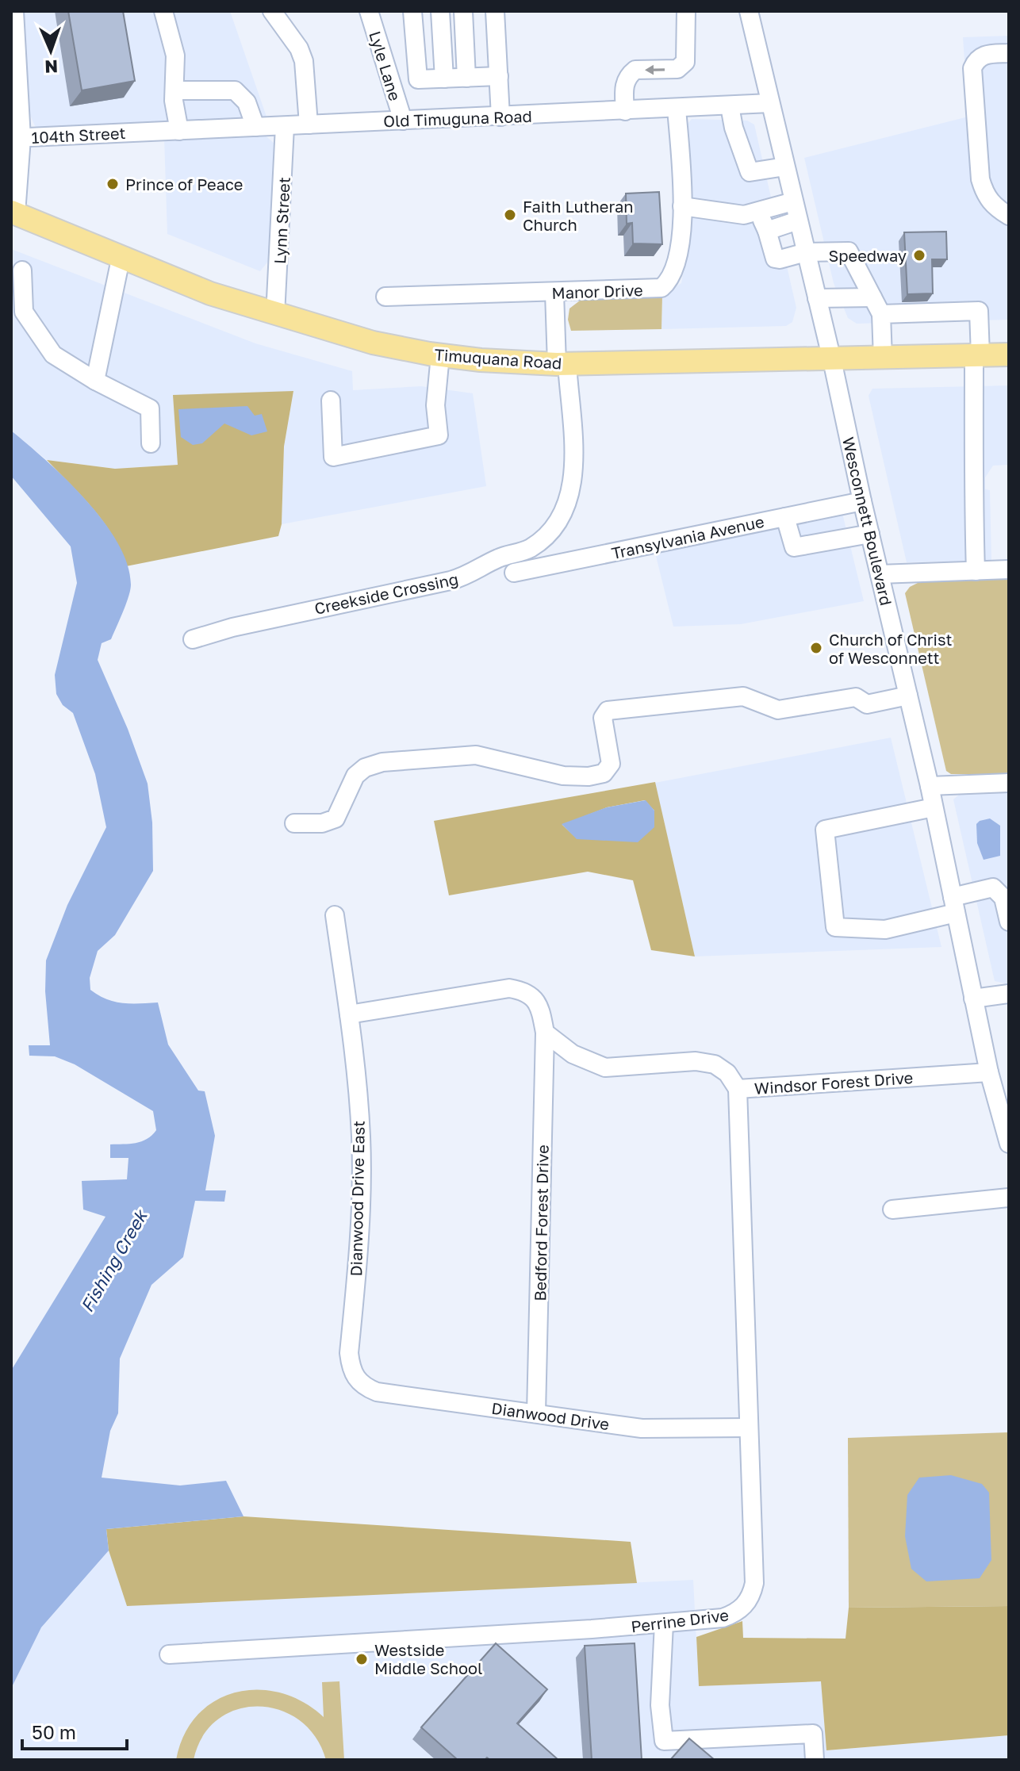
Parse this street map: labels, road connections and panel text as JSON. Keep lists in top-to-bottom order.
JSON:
{
  "streets": {
    "main road": ["Timuquana Road"],
    "street": [
      "Lyle Lane",
      "Old Timuguna Road",
      "104th Street",
      "Lynn Street",
      "Manor Drive",
      "Wesconnett Boulevard",
      "Transylvania Avenue",
      "Creekside Crossing",
      "Windsor Forest Drive",
      "Dianwood Drive East",
      "Bedford Forest Drive",
      "Dianwood Drive",
      "Perrine Drive"
    ]
  },
  "crossings": [
    ["Lyle Lane", "Old Timuguna Road"],
    ["Old Timuguna Road", "104th Street"],
    ["Old Timuguna Road", "Lynn Street"],
    ["Old Timuguna Road", "Manor Drive"],
    ["Old Timuguna Road", "Wesconnett Boulevard"],
    ["Lynn Street", "Timuquana Road"],
    ["Manor Drive", "Creekside Crossing"],
    ["Timuquana Road", "Wesconnett Boulevard"],
    ["Timuquana Road", "Creekside Crossing"],
    ["Wesconnett Boulevard", "Transylvania Avenue"],
    ["Wesconnett Boulevard", "Windsor Forest Drive"],
    ["Windsor Forest Drive", "Bedford Forest Drive"],
    ["Windsor Forest Drive", "Perrine Drive"],
    ["Dianwood Drive East", "Dianwood Drive"],
    ["Bedford Forest Drive", "Dianwood Drive"],
    ["Dianwood Drive", "Perrine Drive"]
  ],
  "water": ["Fishing Creek"],
  "places": [
    "Prince of Peace",
    "Faith Lutheran Church",
    "Speedway",
    "Church of Christ of Wesconnett",
    "Westside Middle School"
  ],
  "scale_bar": "50 m",
  "north": "bottom"
}
